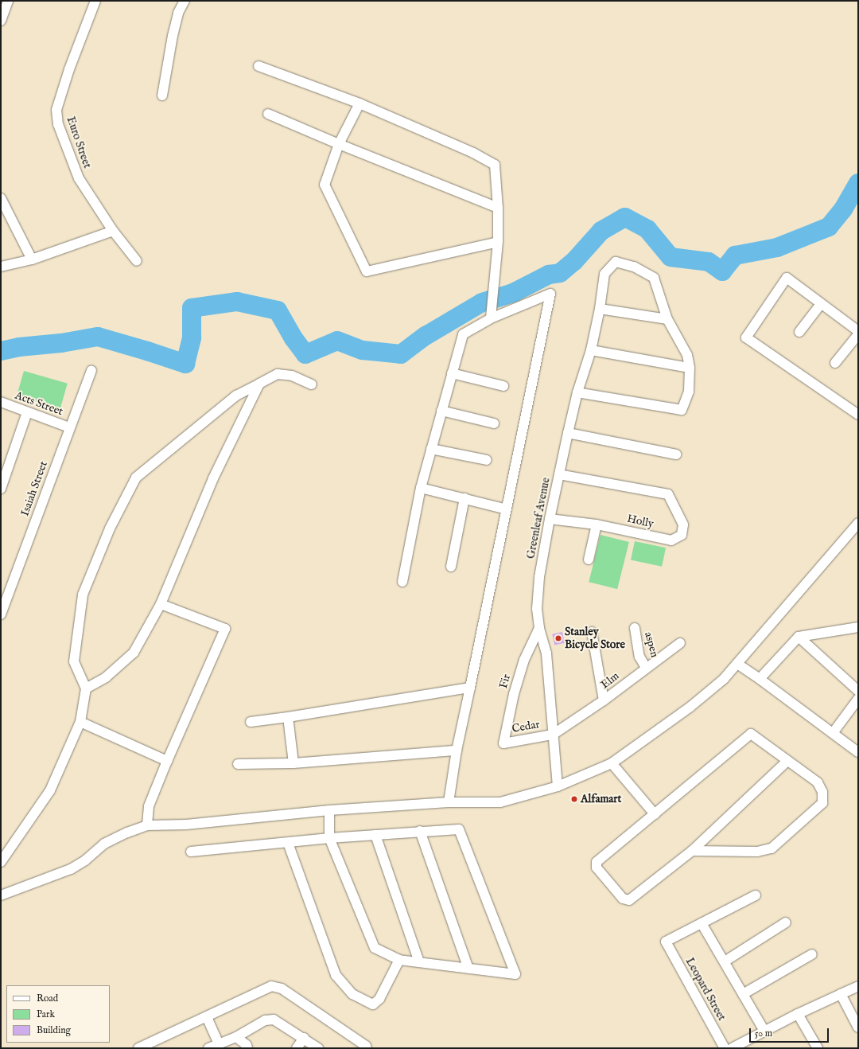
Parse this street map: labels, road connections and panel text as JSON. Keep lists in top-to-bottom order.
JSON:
{
  "streets": {
    "street": [
      "Euro Street",
      "Acts Street",
      "Isaiah Street",
      "Greenleaf Avenue",
      "Holly",
      "aspen",
      "Elm",
      "Fir",
      "Cedar",
      "Leopard Street"
    ]
  },
  "crossings": [
    ["Acts Street", "Isaiah Street"],
    ["Greenleaf Avenue", "Holly"],
    ["Greenleaf Avenue", "Elm"],
    ["Greenleaf Avenue", "Fir"],
    ["Greenleaf Avenue", "Cedar"],
    ["aspen", "Elm"],
    ["Elm", "Cedar"],
    ["Fir", "Cedar"]
  ],
  "places": ["Stanley Bicycle Store", "Alfamart"],
  "legend": ["Road", "Park", "Building"],
  "scale_bar": "50 m"
}
